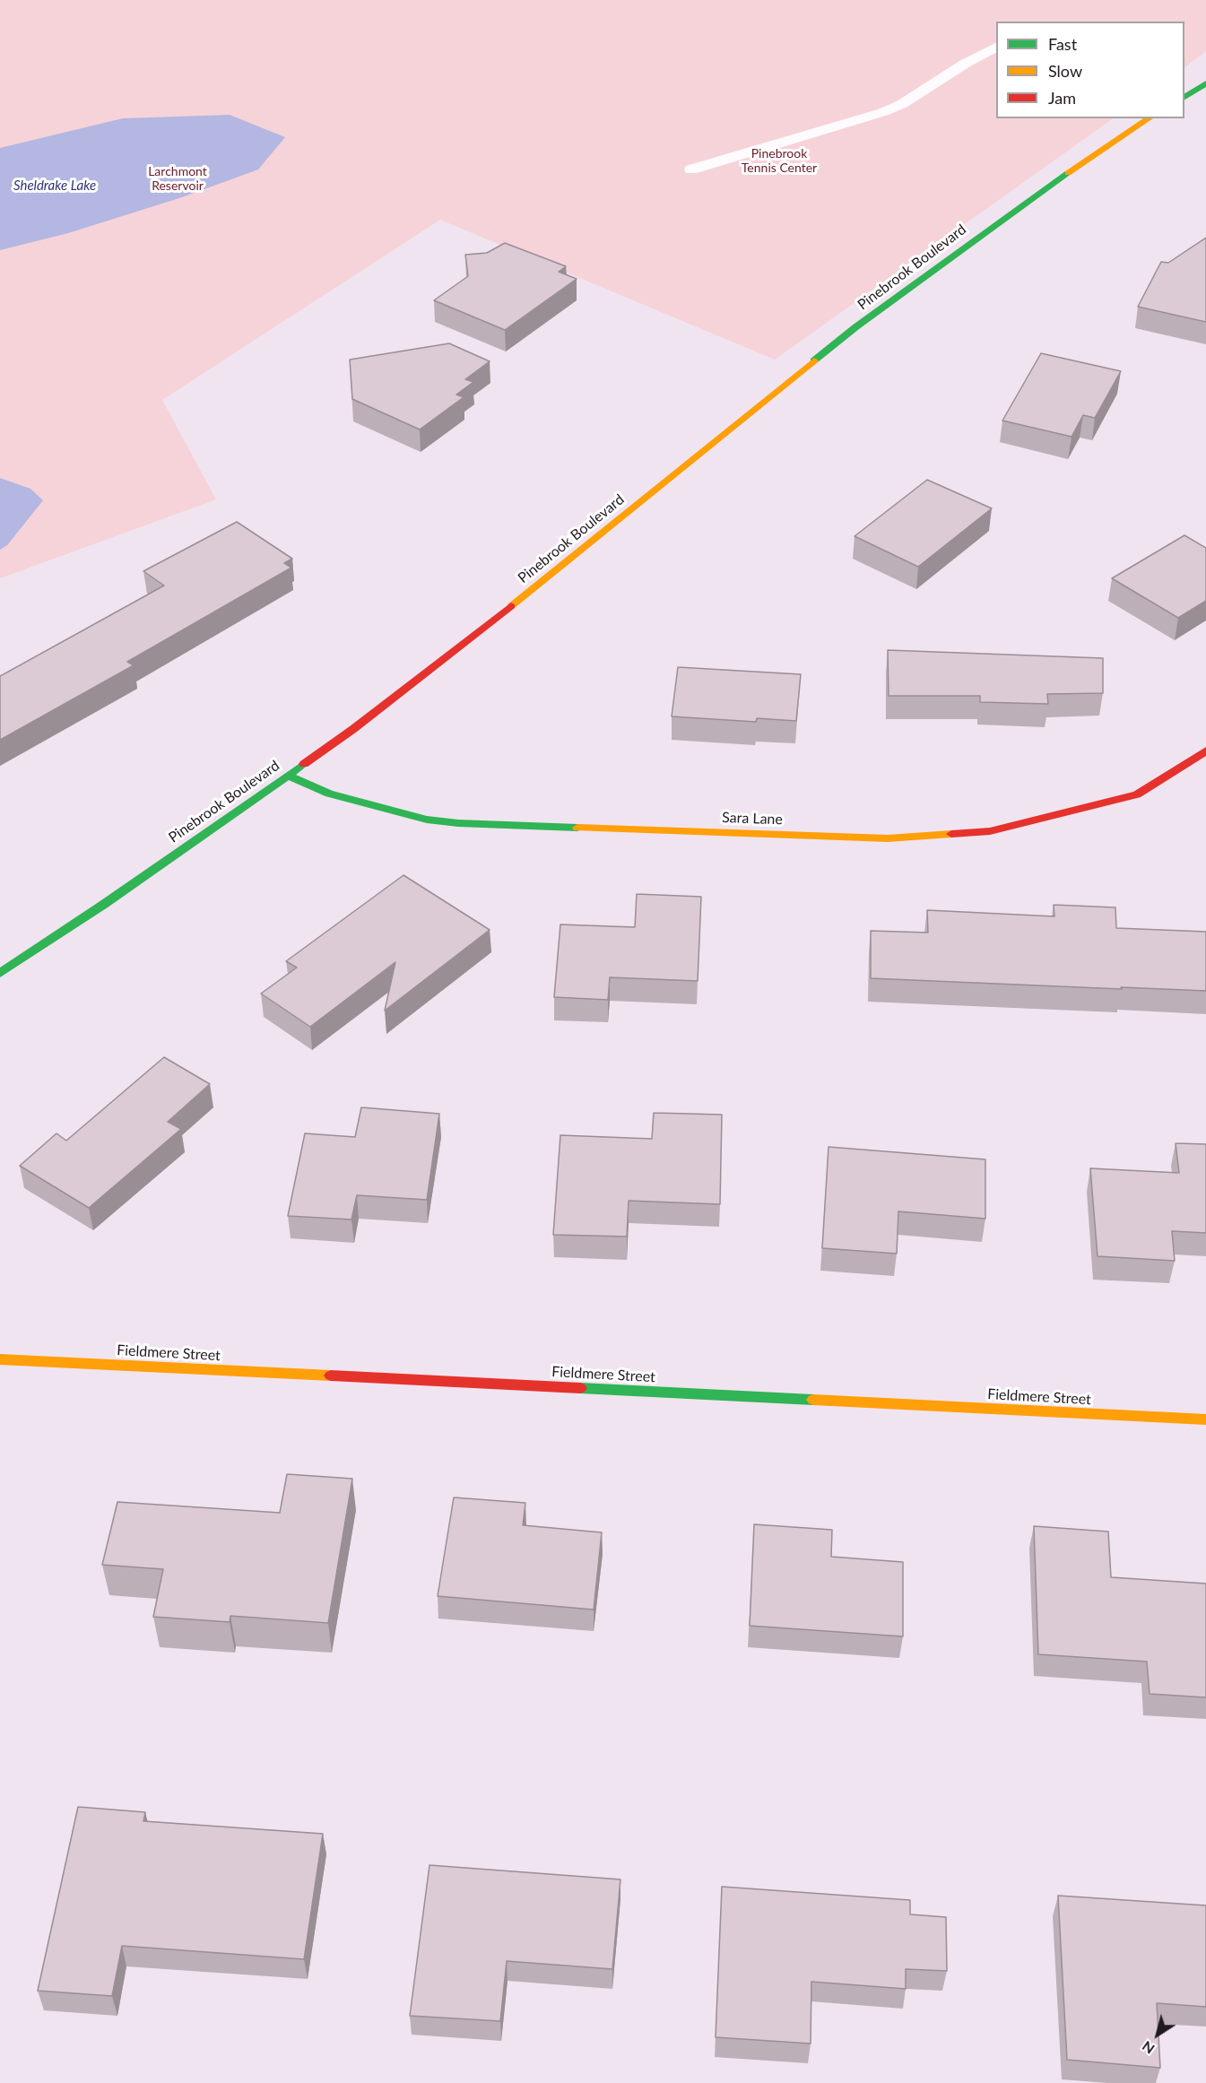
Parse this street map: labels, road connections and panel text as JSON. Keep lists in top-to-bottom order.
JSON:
{
  "streets": {
    "street": ["Pinebrook Boulevard", "Sara Lane", "Fieldmere Street"]
  },
  "crossings": [
    ["Pinebrook Boulevard", "Sara Lane"]
  ],
  "water": ["Sheldrake Lake"],
  "parks": ["Pinebrook Tennis Center", "Larchmont Reservoir"],
  "legend": ["Fast", "Slow", "Jam"],
  "north": "bottom left"
}
